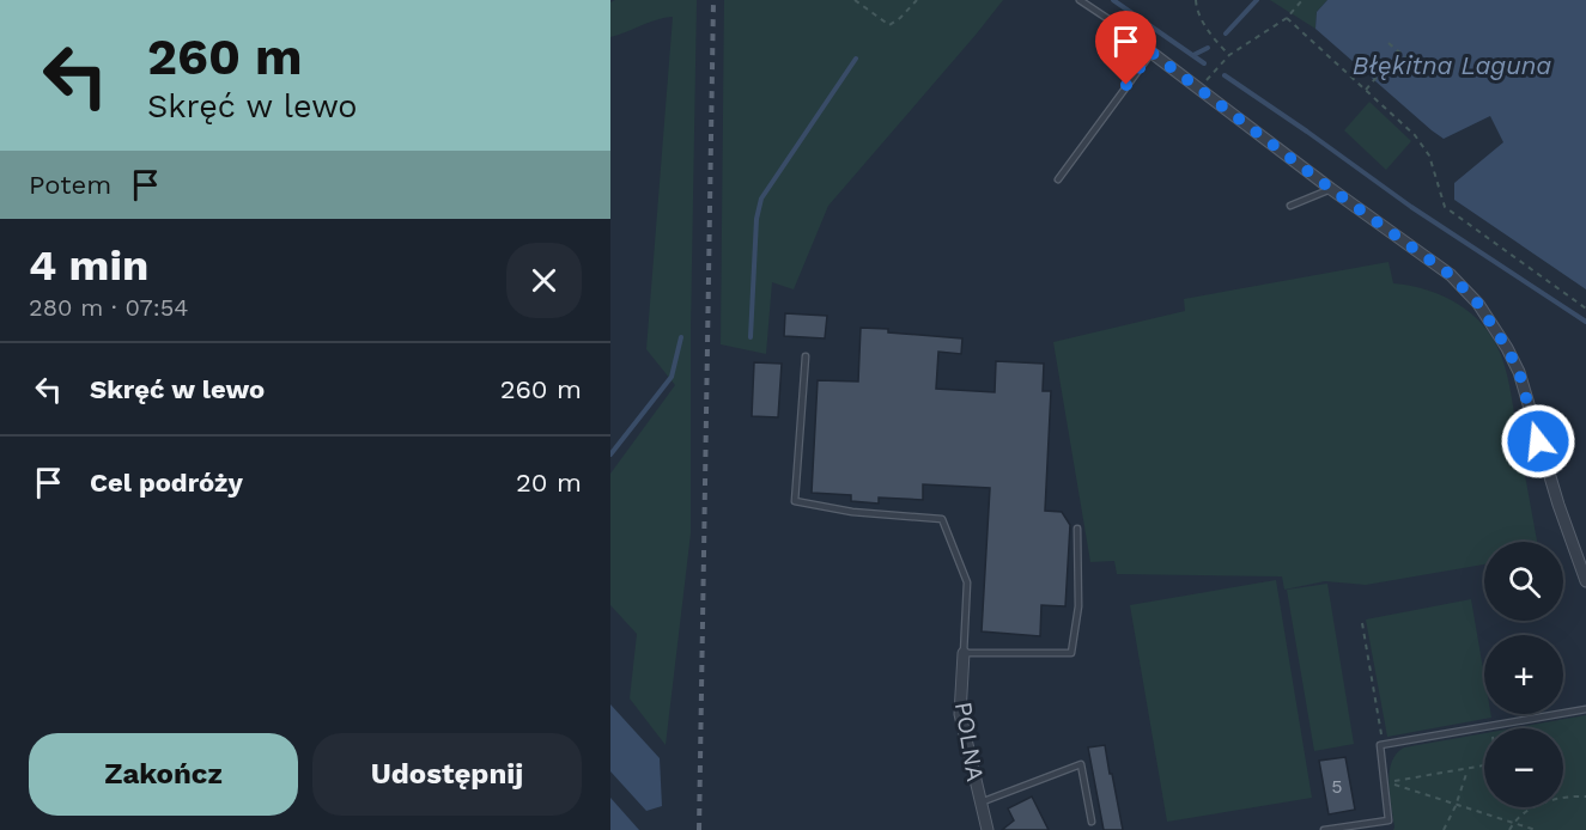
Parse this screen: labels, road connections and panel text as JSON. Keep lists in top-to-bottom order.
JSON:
{
  "streets": {
    "street": ["POLNA"]
  },
  "water": ["Błękitna Laguna"],
  "house_numbers": ["5"],
  "page": {
    "turn": ["260 m", "Skręć w lewo"],
    "then": "Potem",
    "heading": ["4 min", "280 m · 07:54"],
    "list": [
      {
        "name": "Skręć w lewo",
        "value": "260 m"
      },
      {
        "name": "Cel podróży",
        "value": "20 m"
      }
    ],
    "map_buttons": ["+", "−"],
    "buttons": ["Zakończ", "Udostępnij"]
  }
}
